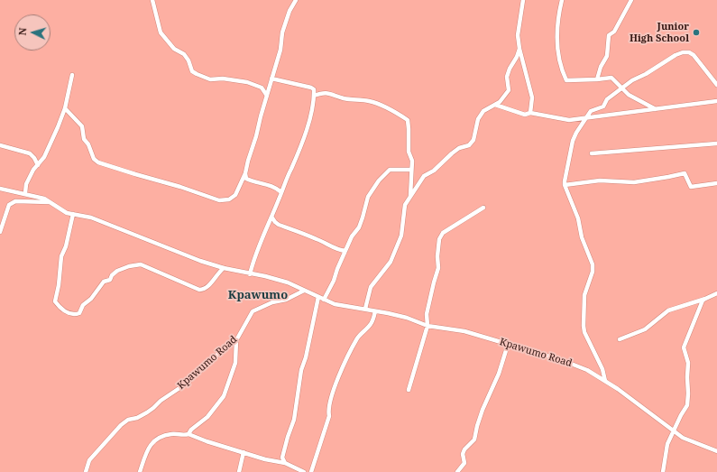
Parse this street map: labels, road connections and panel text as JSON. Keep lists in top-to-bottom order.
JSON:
{
  "streets": {
    "street": ["Kpawumo Road"]
  },
  "districts": ["Kpawumo"],
  "places": ["Junior High School"],
  "north": "left"
}
